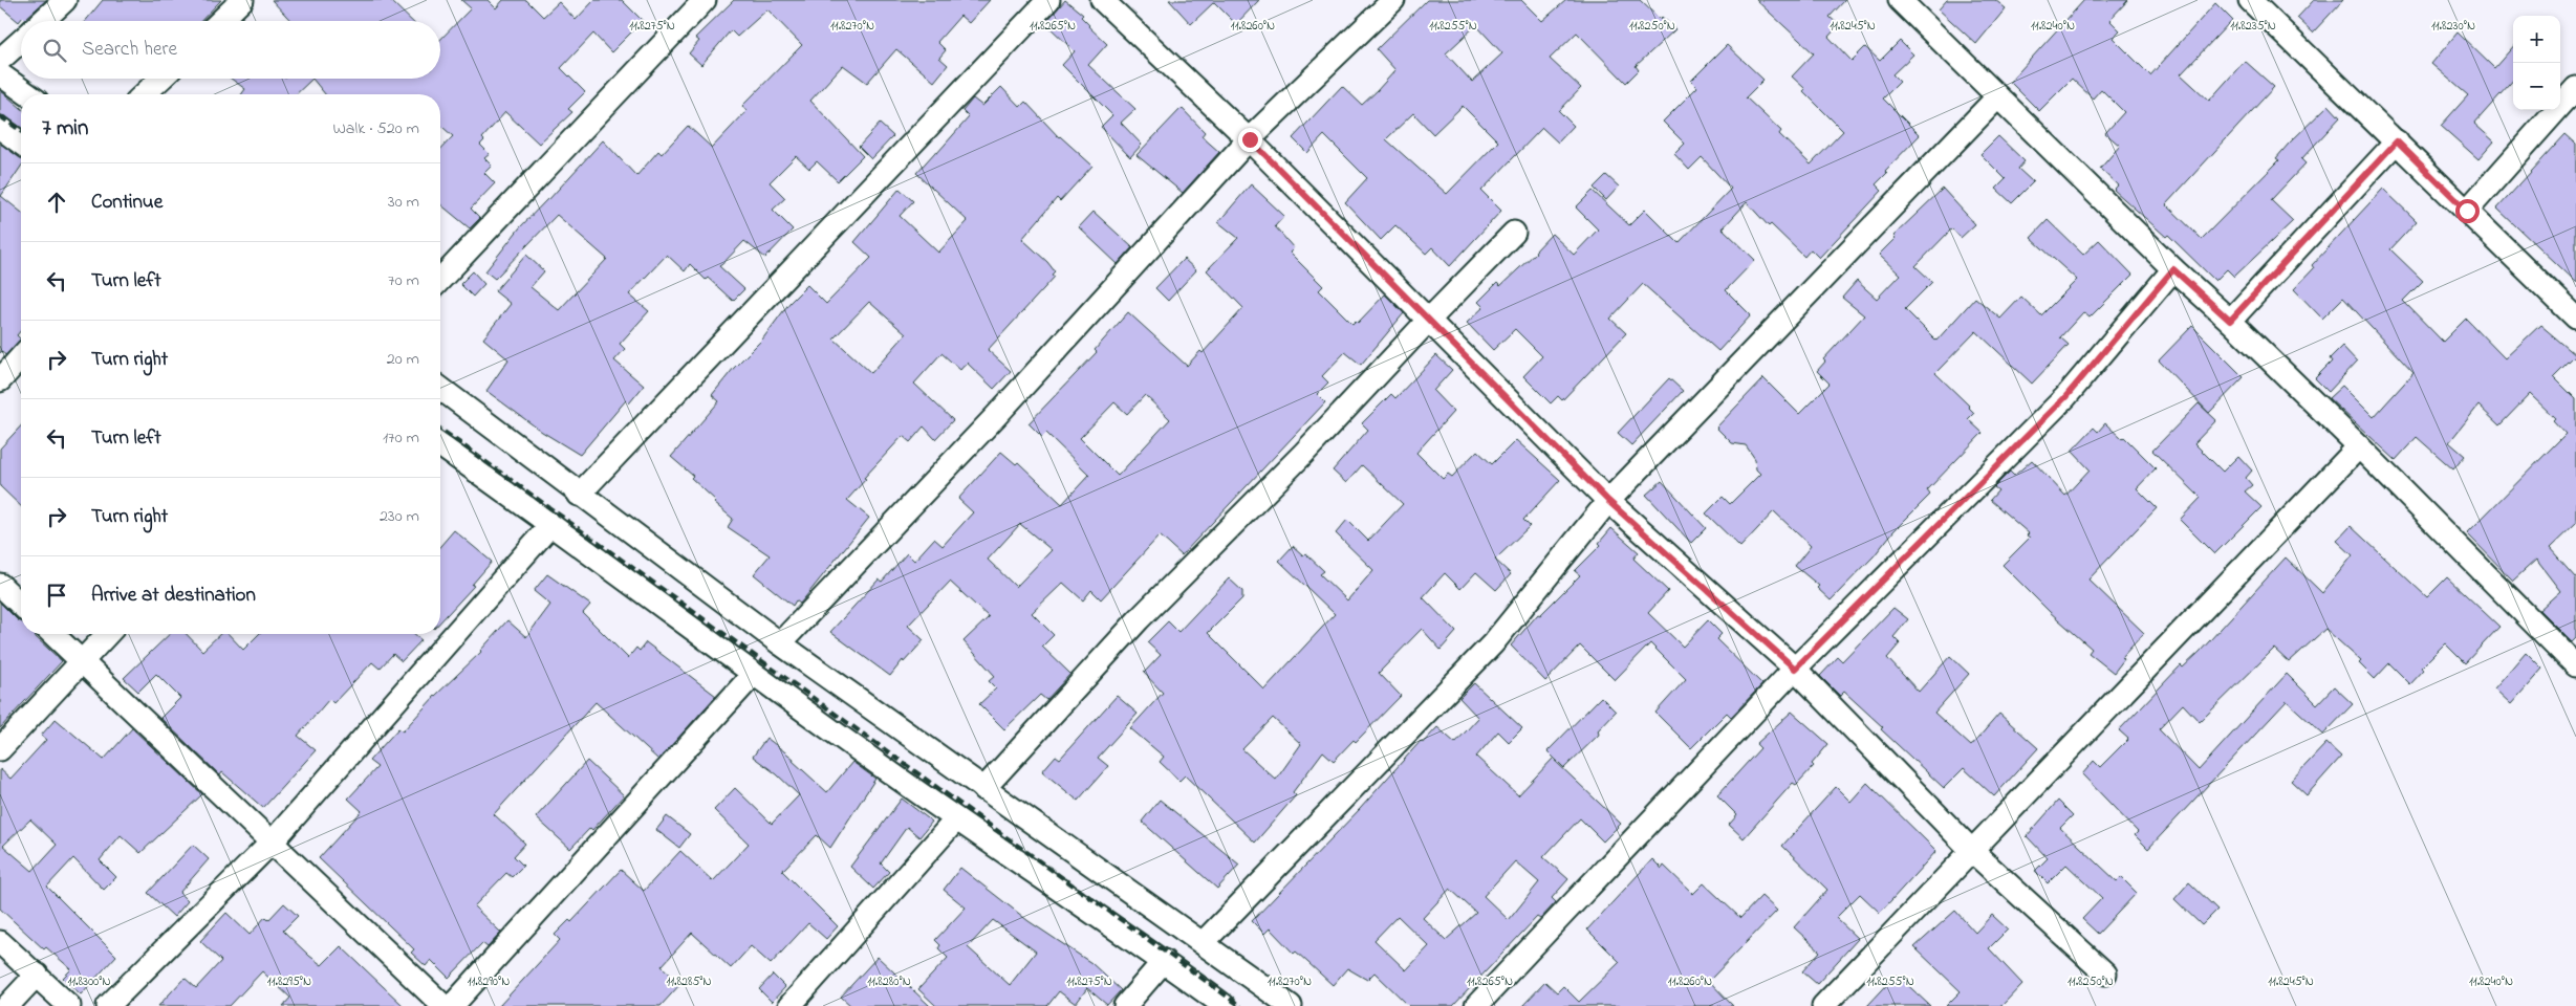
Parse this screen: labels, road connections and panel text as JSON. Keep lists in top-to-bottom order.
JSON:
{
  "page": {
    "map_buttons": ["+", "−"],
    "search": "Search here",
    "heading": ["7 min", "Walk · 520 m"],
    "list": [
      ["Continue", "30 m"],
      ["Turn left", "70 m"],
      ["Turn right", "20 m"],
      ["Turn left", "170 m"],
      ["Turn right", "230 m"],
      "Arrive at destination"
    ]
  },
  "coordinates": [
    "11.8275°N",
    "11.8270°N",
    "11.8265°N",
    "11.8260°N",
    "11.8255°N",
    "11.8250°N",
    "11.8240°N",
    "11.8245°N",
    "11.8235°N",
    "11.8230°N",
    "11.8300°N",
    "11.8295°N",
    "11.8290°N",
    "11.8285°N",
    "11.8280°N"
  ]
}
